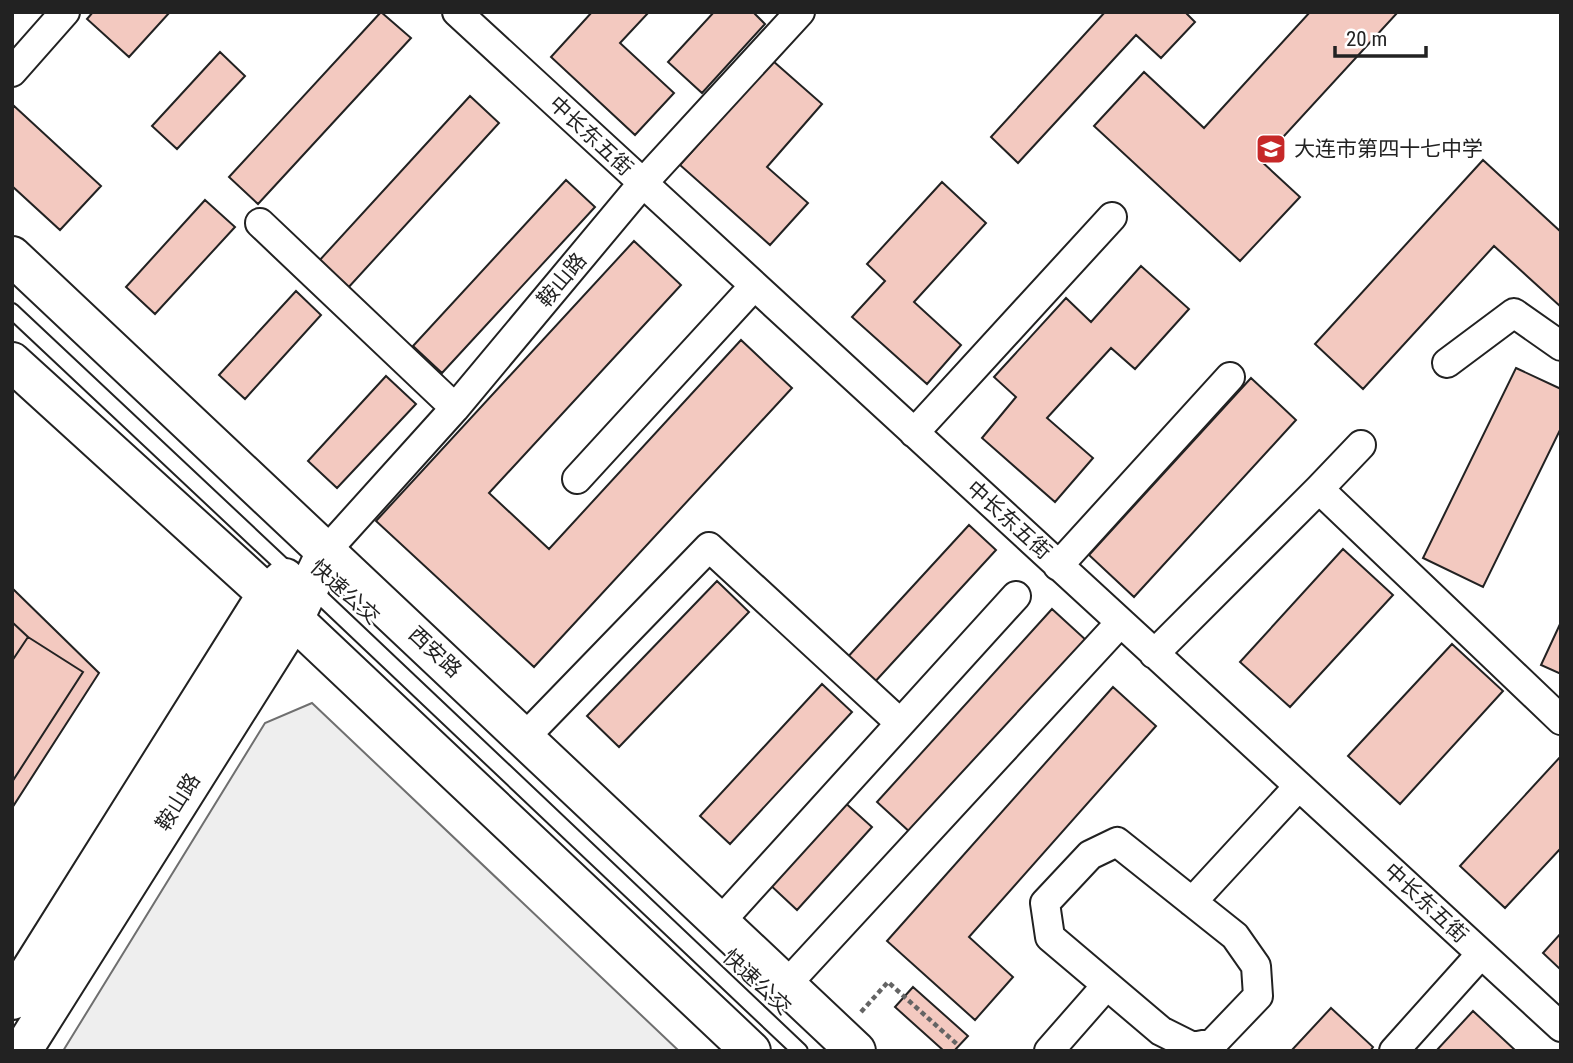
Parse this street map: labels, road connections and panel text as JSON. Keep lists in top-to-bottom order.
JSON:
{
  "streets": {
    "main road": ["鞍山路", "西安路"],
    "street": ["中长东五街"],
    "lane": ["快速公交"]
  },
  "crossings": [
    ["中长东五街", "鞍山路"],
    ["鞍山路", "快速公交"],
    ["鞍山路", "西安路"]
  ],
  "places": {
    "school or university": ["大连市第四十七中学"]
  },
  "scale_bar": "20 m"
}
